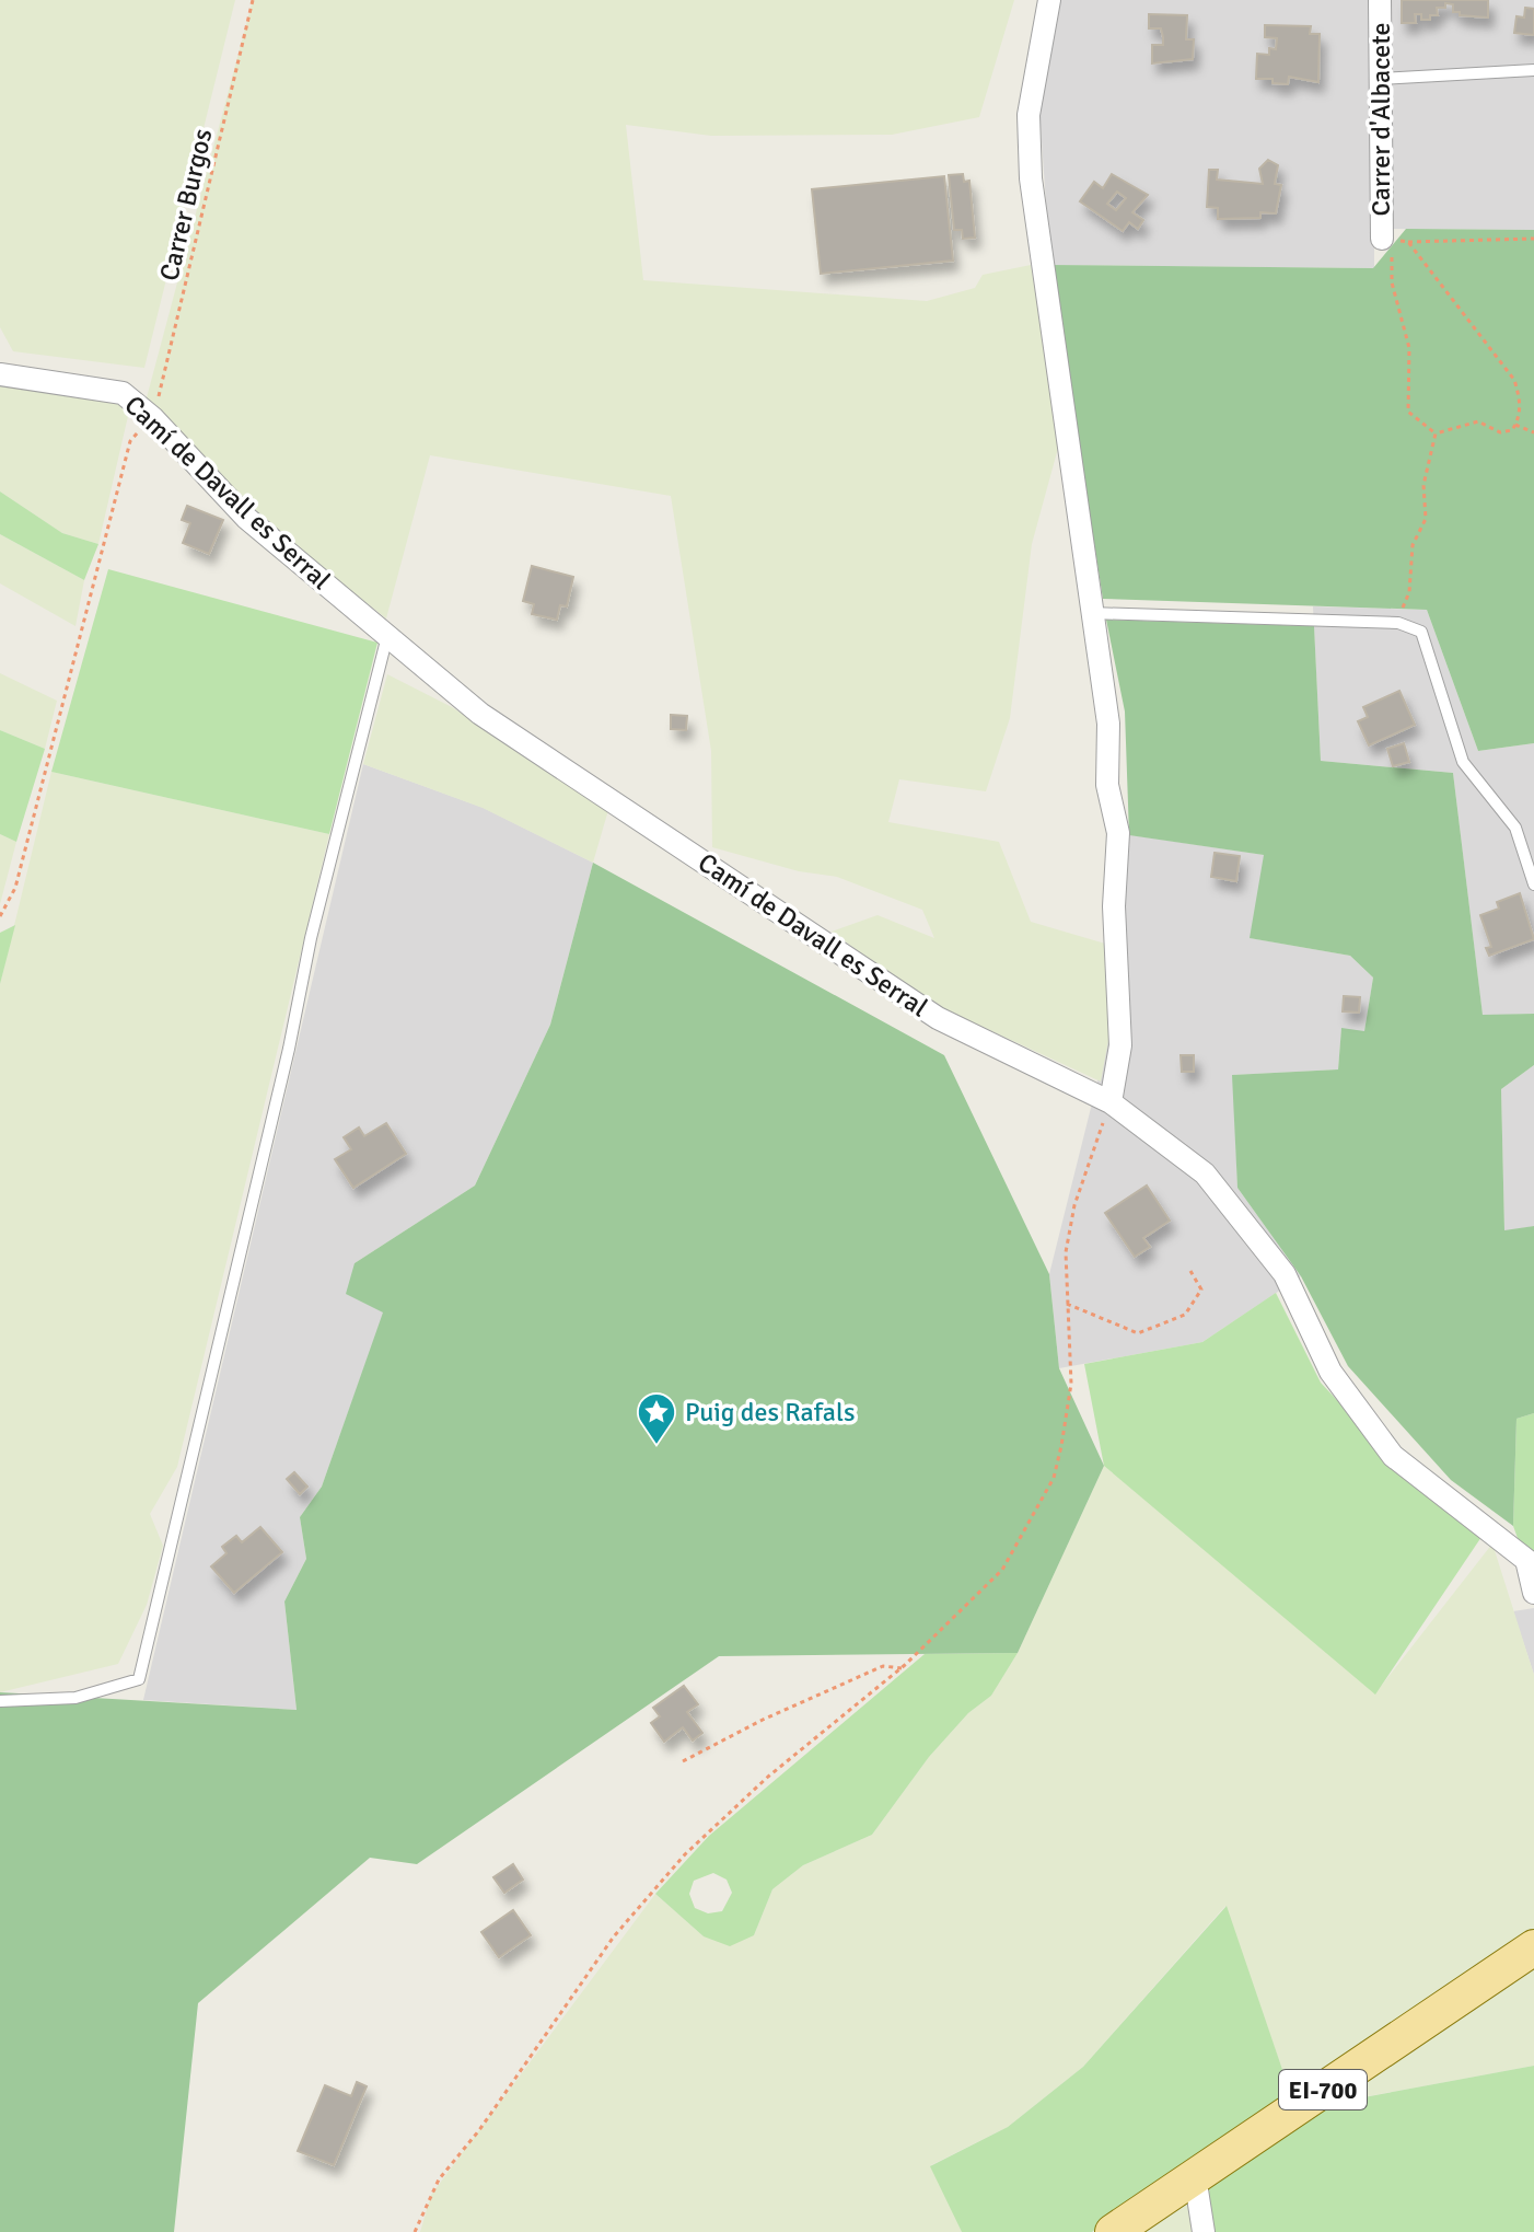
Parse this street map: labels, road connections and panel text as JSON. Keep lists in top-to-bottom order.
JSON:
{
  "streets": {
    "main road": ["EI-700"],
    "street": ["Carrer d'Albacete", "Camí de Davall es Serral"],
    "path": ["Carrer Burgos"]
  },
  "crossings": [
    ["Carrer Burgos", "Camí de Davall es Serral"]
  ],
  "places": {
    "place": ["Puig des Rafals"]
  }
}
